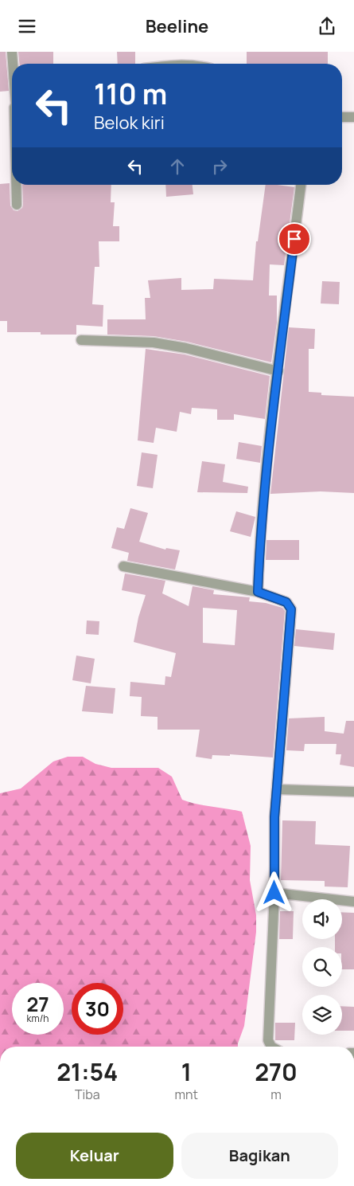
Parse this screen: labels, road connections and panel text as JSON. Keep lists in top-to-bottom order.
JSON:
{
  "page": {
    "header": "Beeline",
    "turn": ["110 m", "Belok kiri"],
    "speed": "27 km/h",
    "limit": "30",
    "eta": [
      "21:54",
      "Tiba",
      "1",
      "mnt",
      "270",
      "m"
    ],
    "buttons": ["Keluar", "Bagikan"]
  }
}
